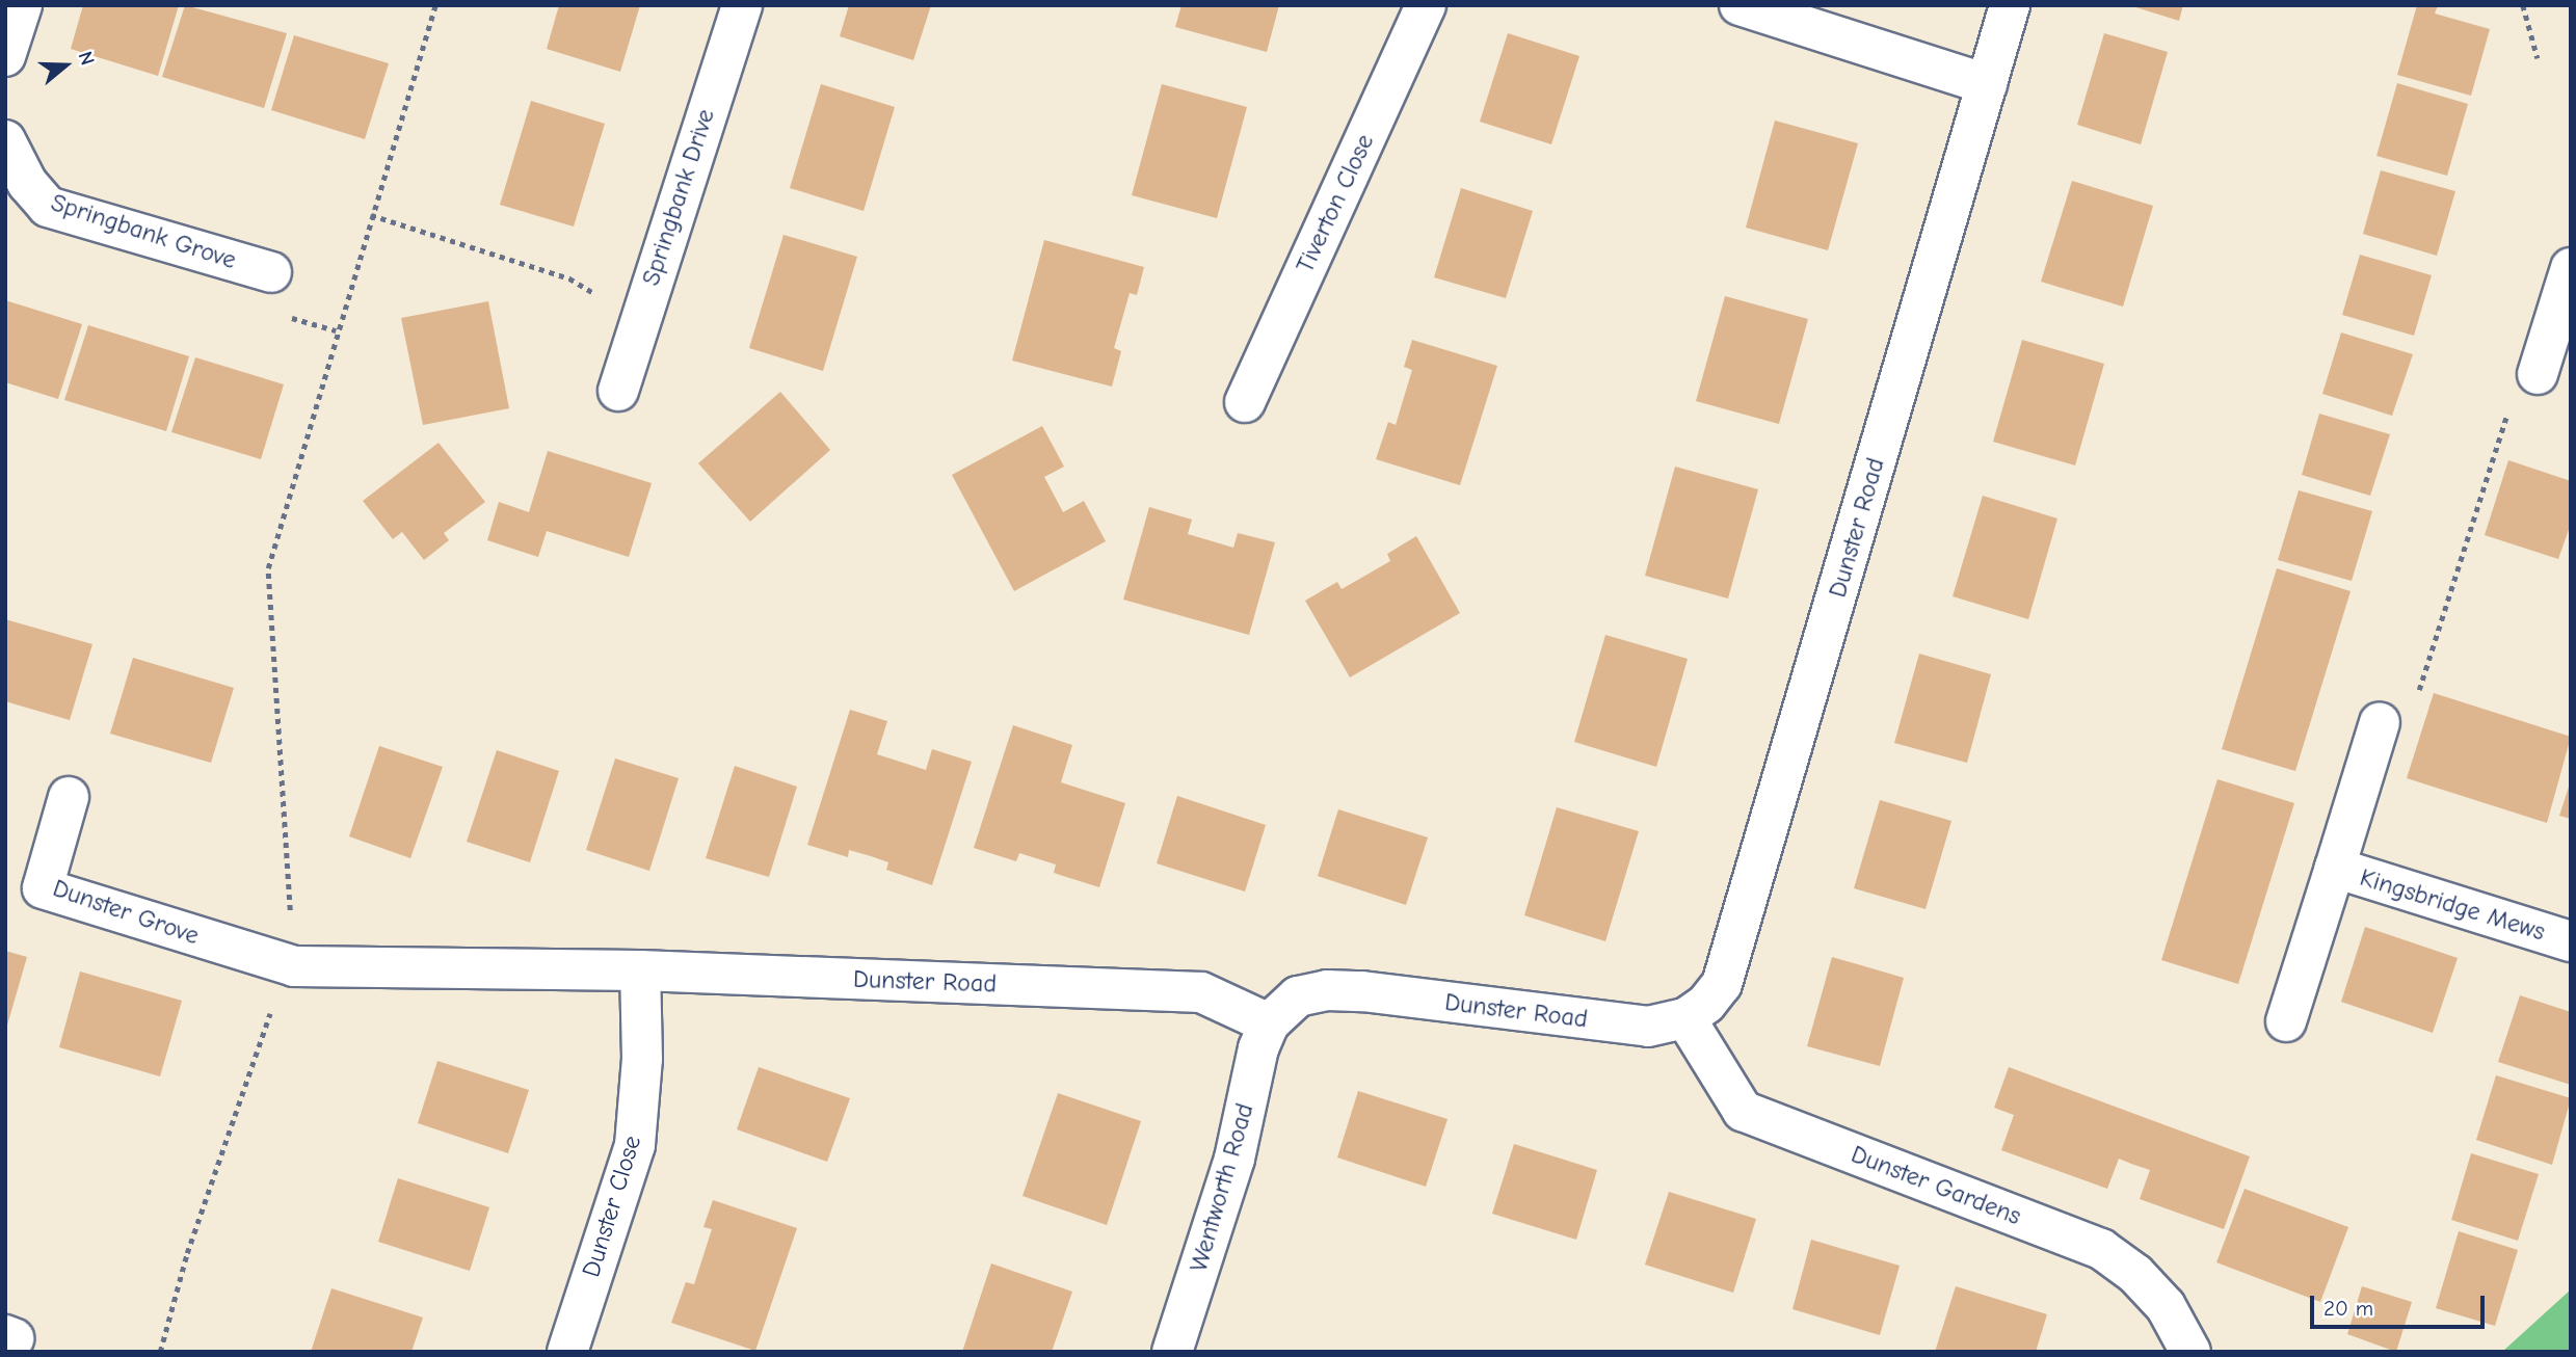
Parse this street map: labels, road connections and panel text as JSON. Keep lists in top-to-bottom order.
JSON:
{
  "streets": {
    "street": [
      "Springbank Drive",
      "Tiverton Close",
      "Springbank Grove",
      "Dunster Road",
      "Kingsbridge Mews",
      "Dunster Grove",
      "Dunster Gardens",
      "Wentworth Road",
      "Dunster Close"
    ]
  },
  "crossings": [
    ["Dunster Road", "Dunster Grove"],
    ["Dunster Road", "Dunster Gardens"],
    ["Dunster Road", "Wentworth Road"],
    ["Dunster Road", "Dunster Close"]
  ],
  "scale_bar": "20 m",
  "north": "right"
}
